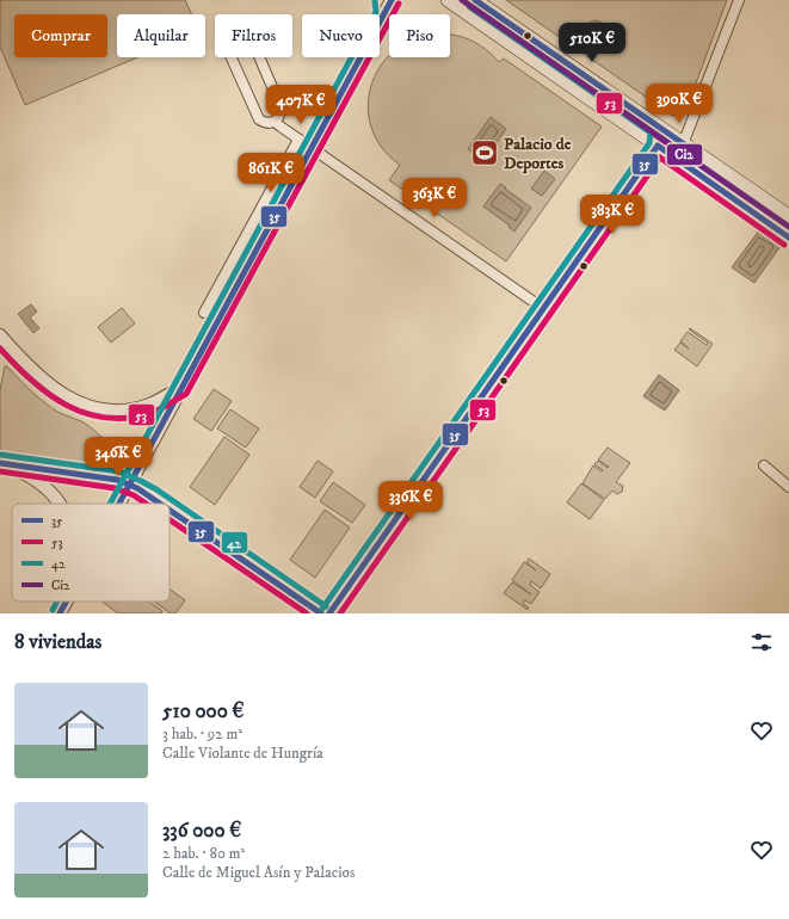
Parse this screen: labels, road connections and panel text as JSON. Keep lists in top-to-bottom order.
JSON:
{
  "places": {
    "sports": ["Palacio de Deportes"]
  },
  "lines": [
    "transit line 35",
    "transit line Ci2",
    "transit line 42",
    "transit line 53"
  ],
  "legend": [
    "35",
    "53",
    "42",
    "Ci2"
  ],
  "page": {
    "chip": [
      "Comprar",
      "Alquilar",
      "Filtros",
      "Nuevo",
      "Piso"
    ],
    "price": [
      "510K €",
      "390K €",
      "407K €",
      "861K €",
      "363K €",
      "383K €",
      "346K €",
      "336K €"
    ],
    "heading": "8 viviendas",
    "list": [
      {
        "name": "510 000 €",
        "note": "3 hab. · 92 m² · Calle Violante de Hungría"
      },
      {
        "name": "336 000 €",
        "note": "2 hab. · 80 m² · Calle de Miguel Asín y Palacios"
      }
    ]
  }
}
